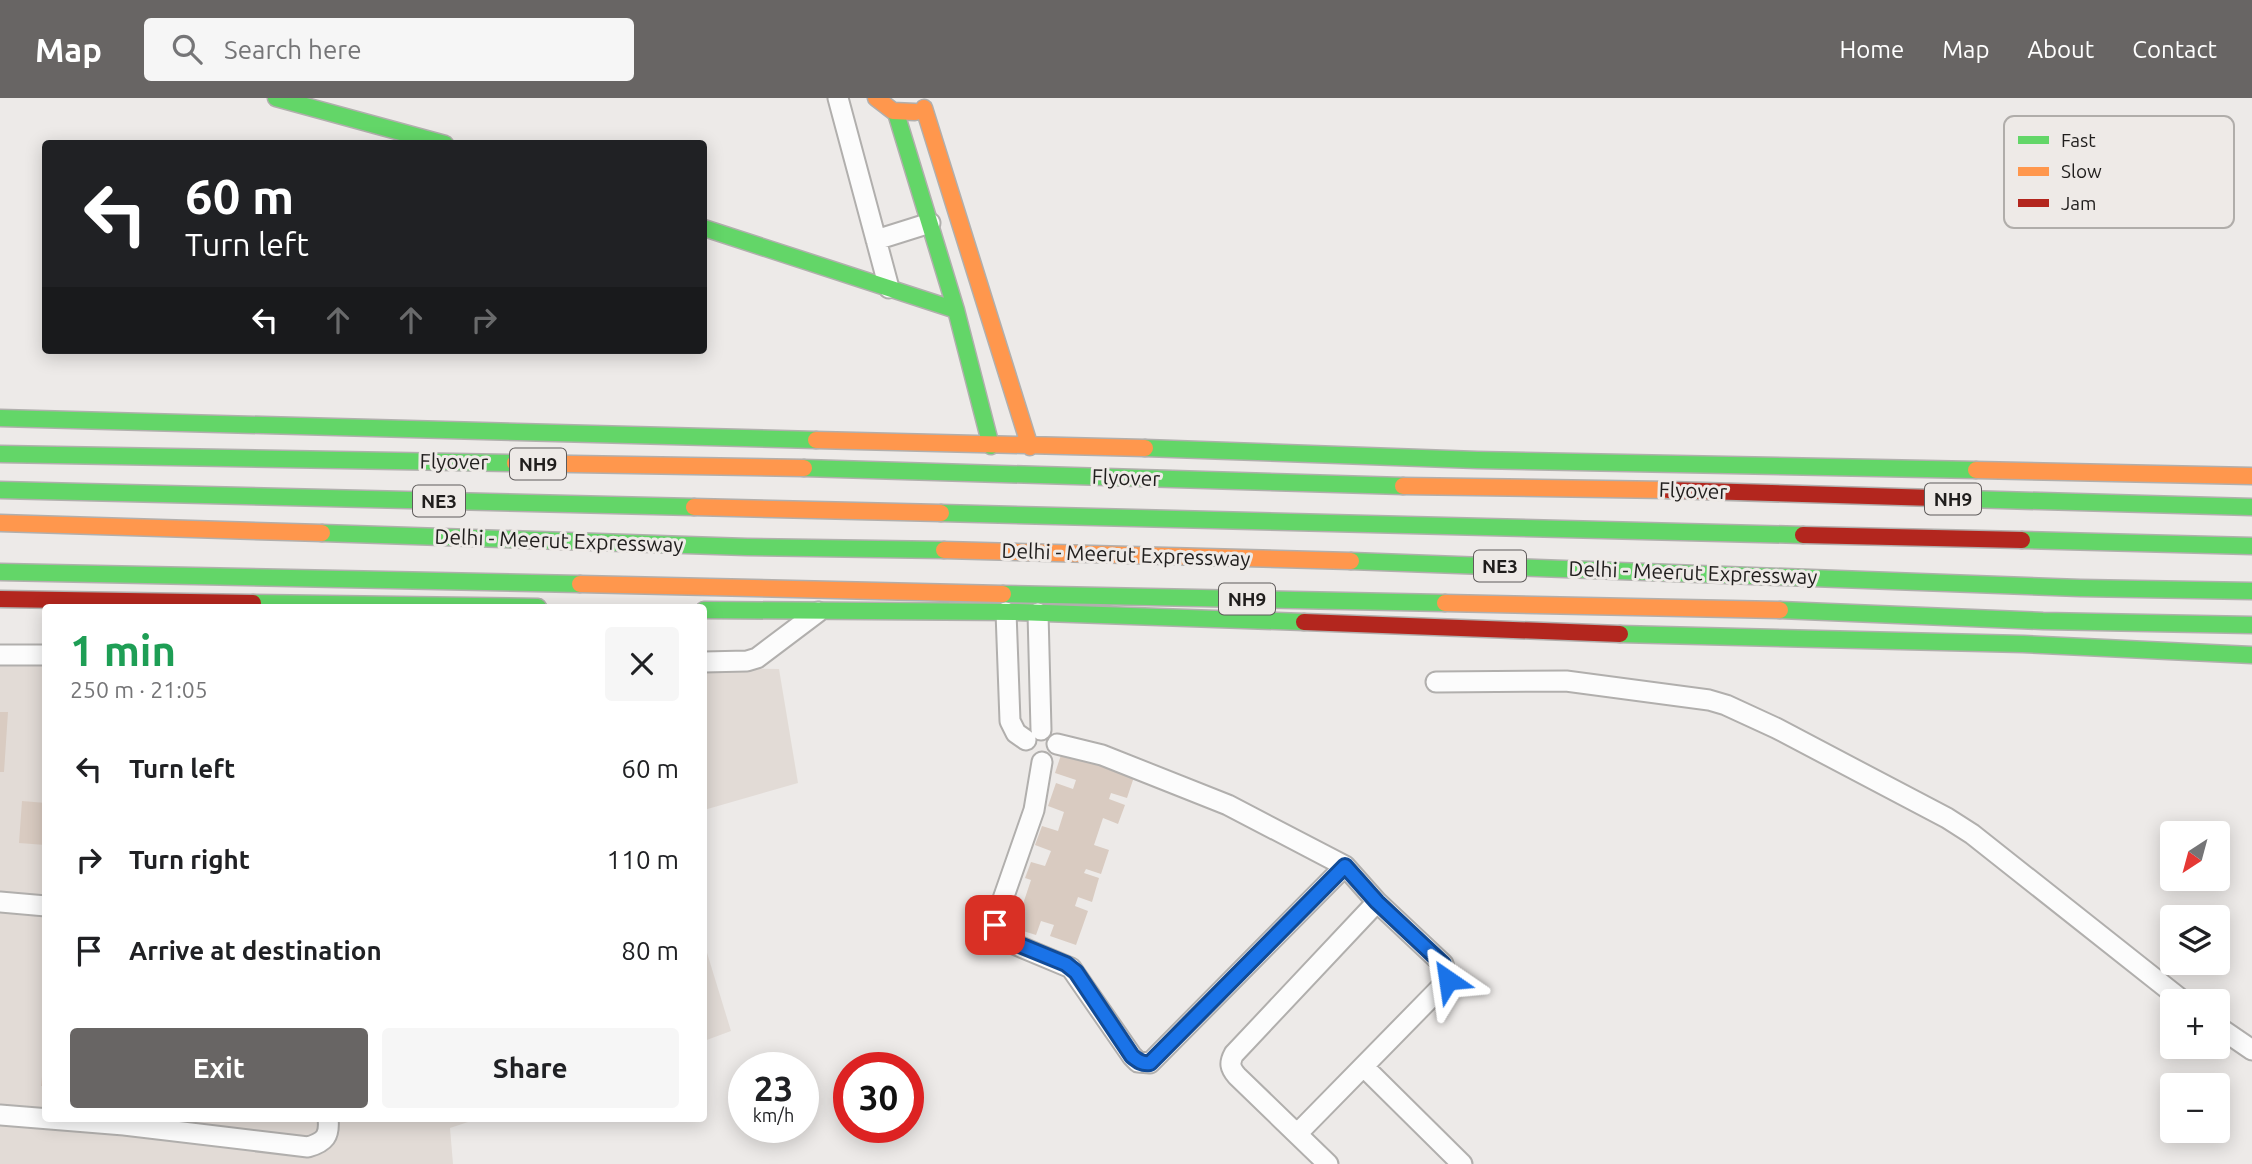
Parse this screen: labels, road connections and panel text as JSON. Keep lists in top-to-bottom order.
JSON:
{
  "streets": {
    "main road": [
      "Flyover",
      "NH9",
      "NE3",
      "Delhi - Meerut Expressway"
    ]
  },
  "legend": ["Fast", "Slow", "Jam"],
  "north": "bottom left",
  "page": {
    "header": "Map",
    "search": "Search here",
    "nav": [
      "Home",
      "Map",
      "About",
      "Contact"
    ],
    "turn": ["60 m", "Turn left"],
    "heading": ["1 min", "250 m · 21:05"],
    "list": [
      {
        "name": "Turn left",
        "value": "60 m"
      },
      {
        "name": "Turn right",
        "value": "110 m"
      },
      {
        "name": "Arrive at destination",
        "value": "80 m"
      }
    ],
    "map_buttons": ["+", "−"],
    "buttons": ["Exit", "Share"],
    "speed": "23 km/h",
    "limit": "30"
  }
}
